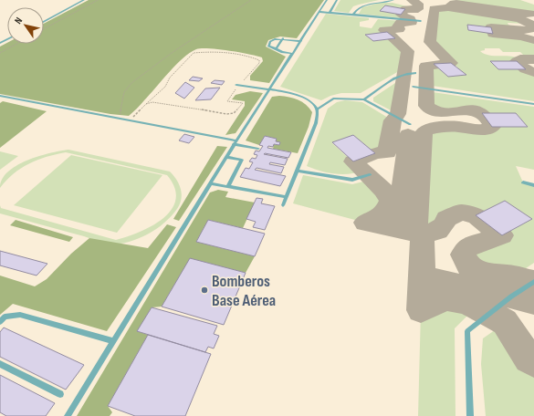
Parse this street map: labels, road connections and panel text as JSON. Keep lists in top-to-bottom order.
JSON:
{
  "places": ["Bomberos Base Aérea"],
  "north": "top left"
}
